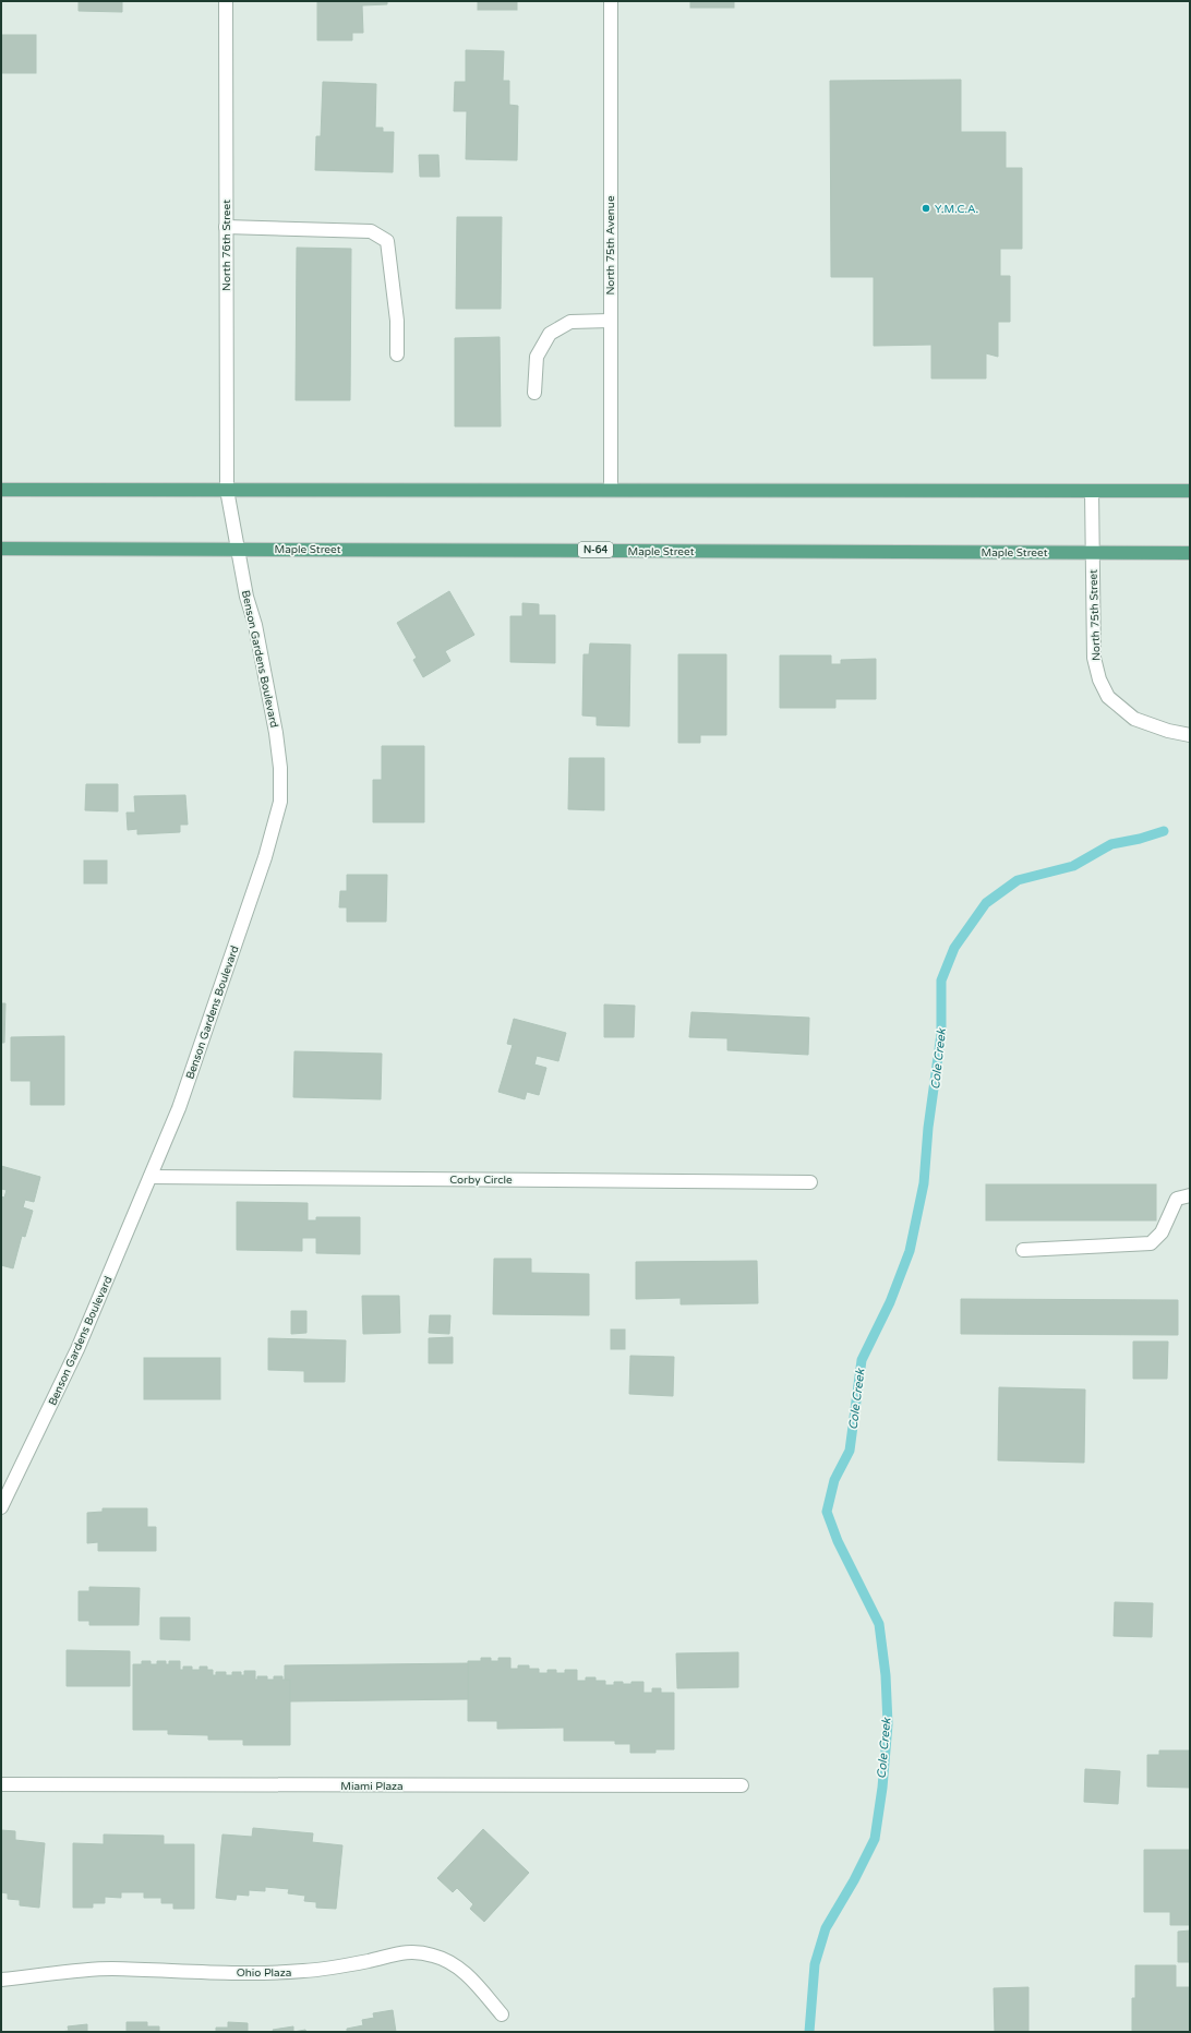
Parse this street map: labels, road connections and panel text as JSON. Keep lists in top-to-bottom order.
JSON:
{
  "streets": {
    "main road": ["Maple Street", "N-64"],
    "street": [
      "North 76th Street",
      "North 75th Avenue",
      "North 75th Street",
      "Benson Gardens Boulevard",
      "Corby Circle",
      "Miami Plaza",
      "Ohio Plaza"
    ]
  },
  "crossings": [
    ["North 76th Street", "Benson Gardens Boulevard"],
    ["Maple Street", "North 75th Street"],
    ["Maple Street", "Benson Gardens Boulevard"],
    ["Benson Gardens Boulevard", "Corby Circle"]
  ],
  "water": ["Cole Creek"],
  "places": ["Y.M.C.A."]
}
